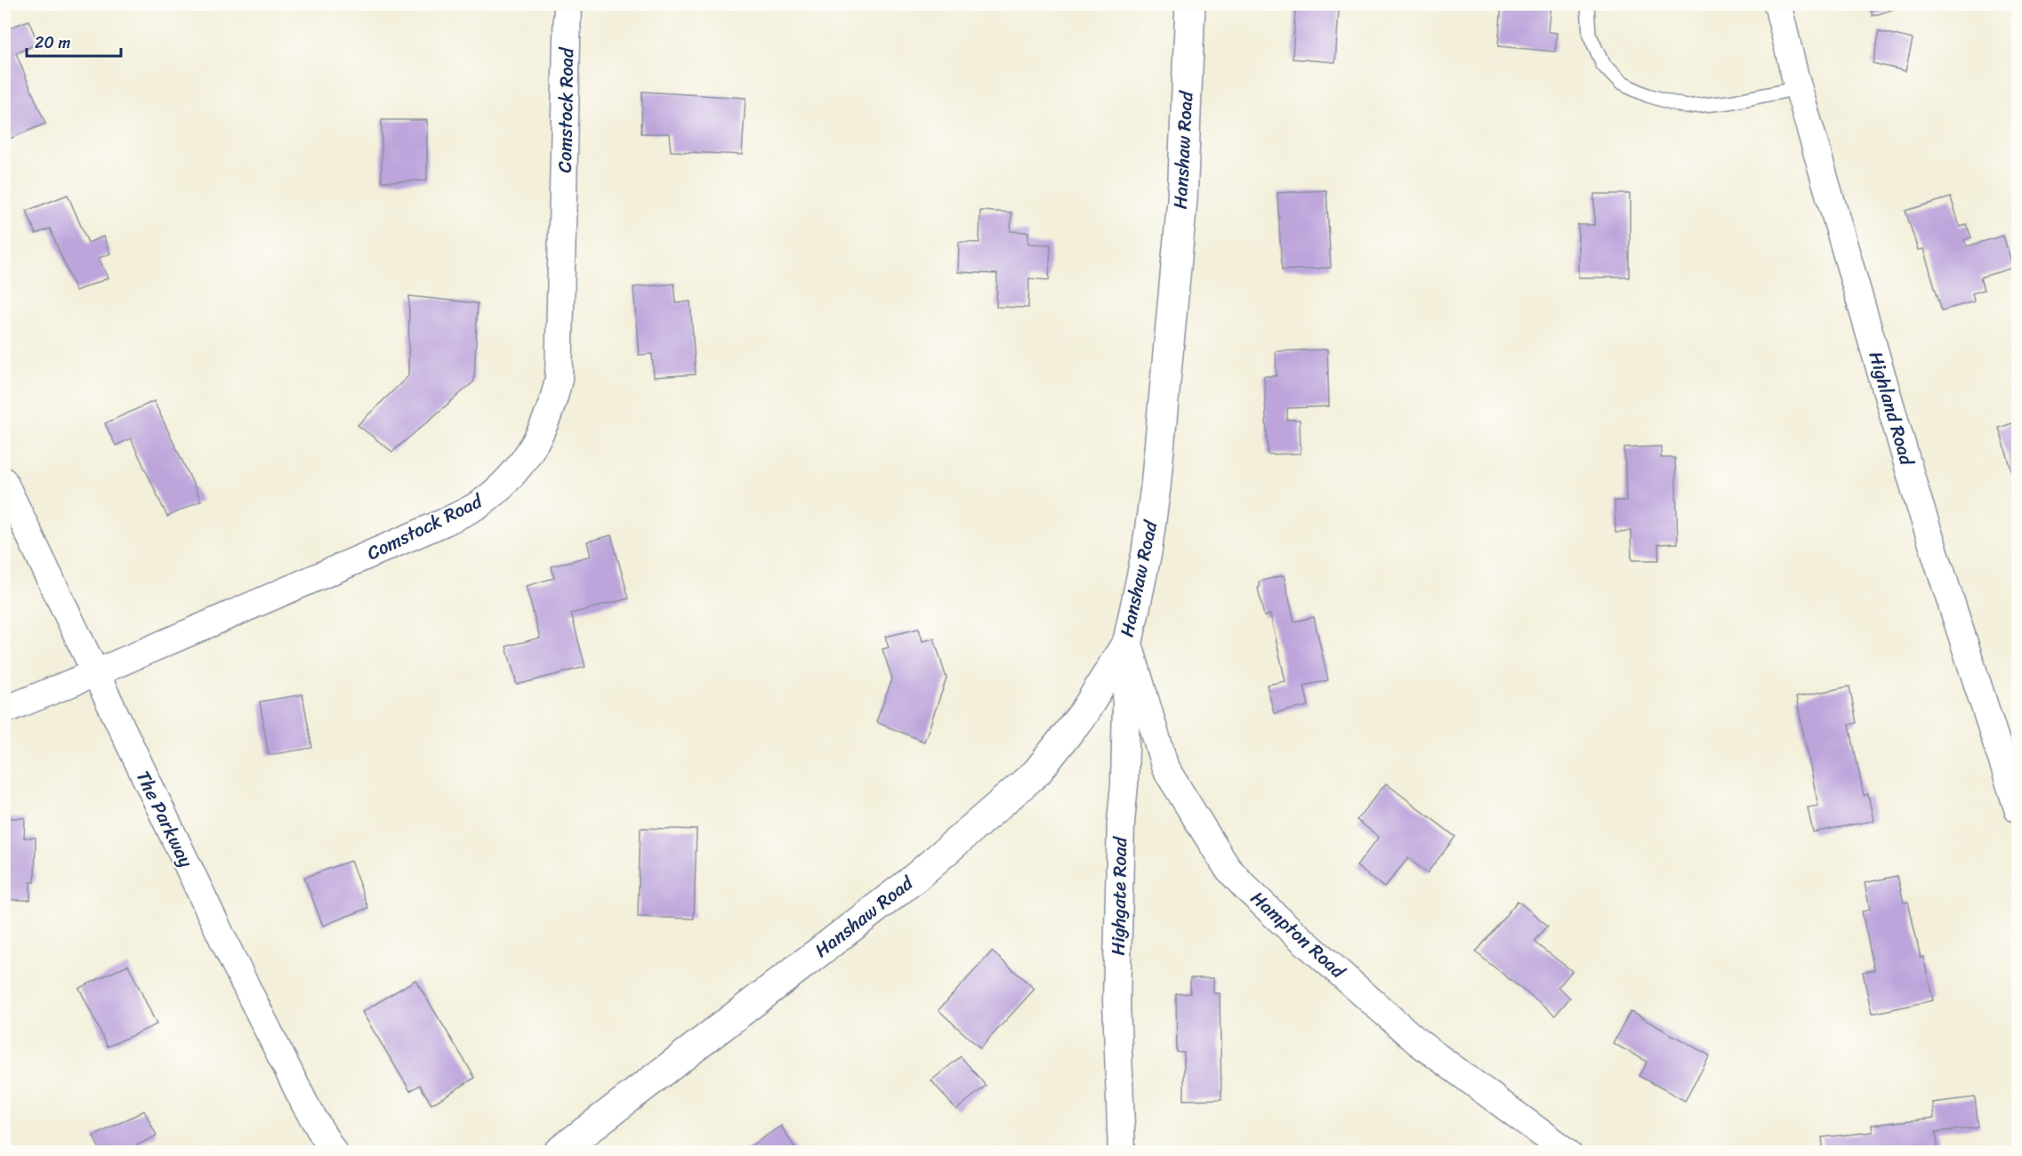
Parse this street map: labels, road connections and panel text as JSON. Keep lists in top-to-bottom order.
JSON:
{
  "streets": {
    "street": [
      "Comstock Road",
      "Hanshaw Road",
      "Highland Road",
      "The Parkway",
      "Highgate Road",
      "Hampton Road"
    ]
  },
  "crossings": [
    ["Comstock Road", "The Parkway"],
    ["Hanshaw Road", "Highgate Road"],
    ["Hanshaw Road", "Hampton Road"],
    ["Highgate Road", "Hampton Road"]
  ],
  "scale_bar": "20 m"
}
